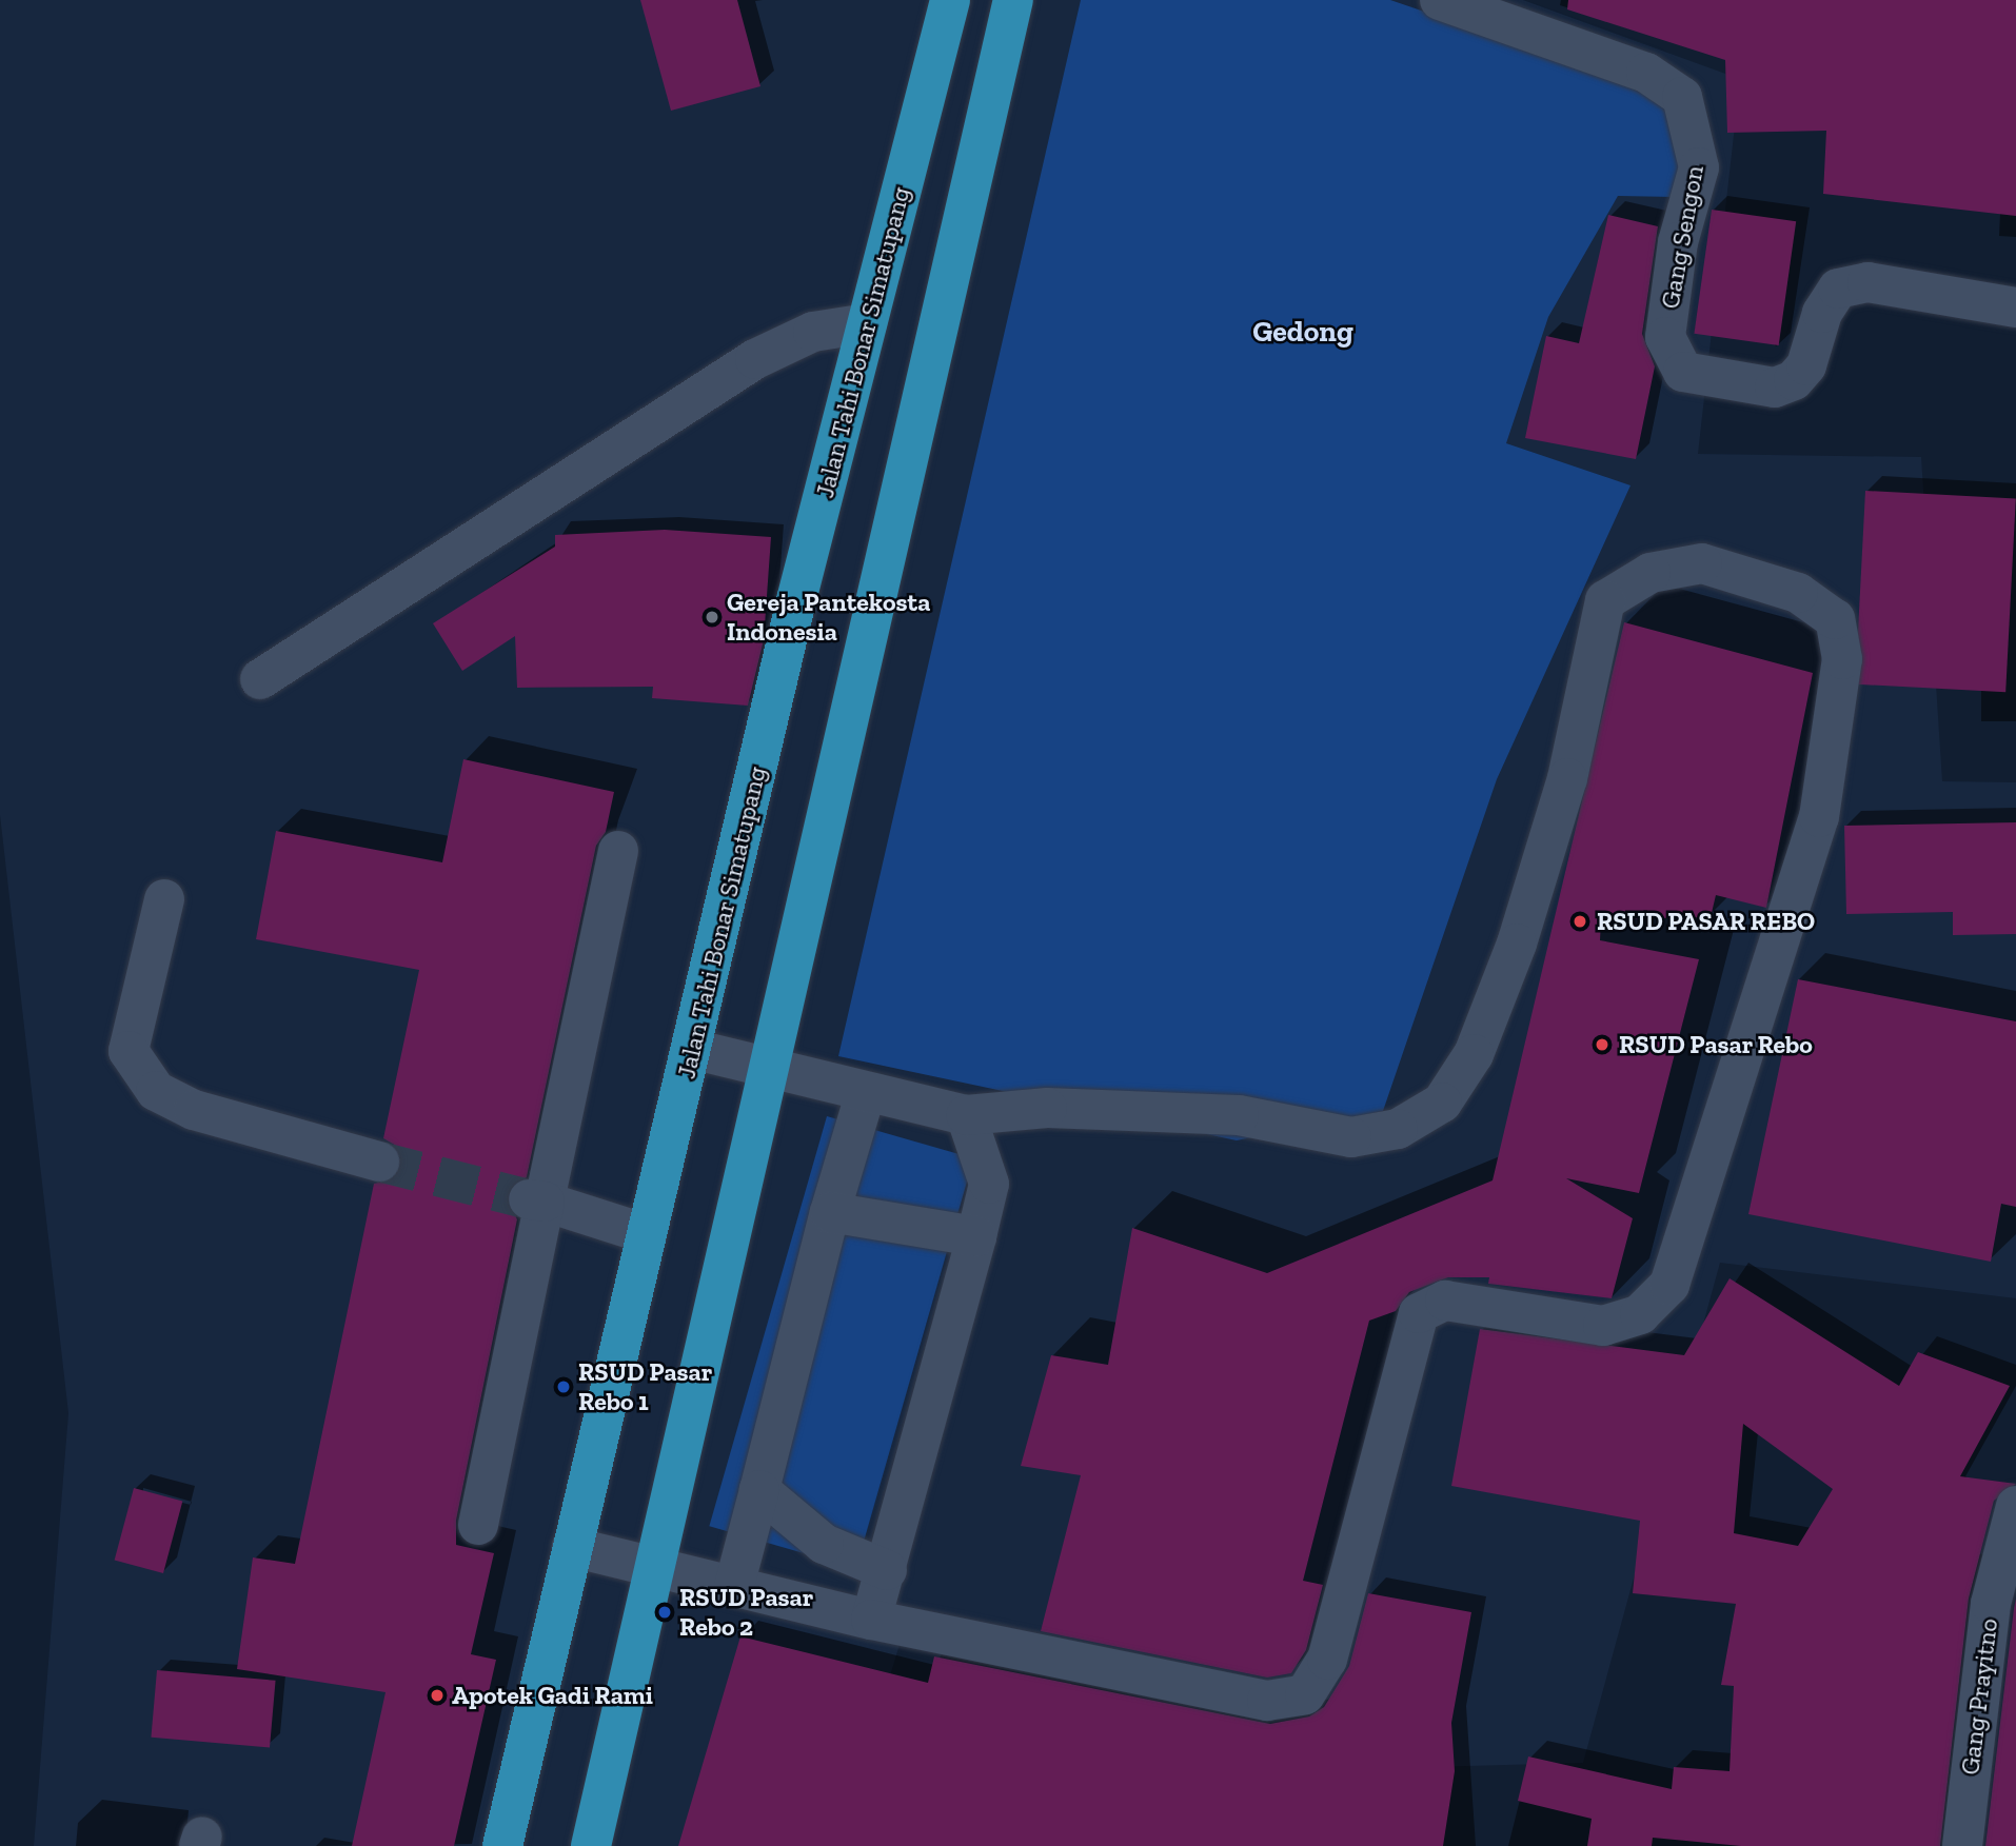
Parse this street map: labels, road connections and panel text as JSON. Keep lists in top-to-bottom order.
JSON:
{
  "streets": {
    "highway": ["Jalan Tahi Bonar Simatupang"],
    "street": ["Gang Sengon", "Gang Prayitno"]
  },
  "districts": ["Gedong"],
  "places": [
    "Gereja Pantekosta Indonesia",
    "RSUD PASAR REBO",
    "RSUD Pasar Rebo",
    "RSUD Pasar Rebo 1",
    "RSUD Pasar Rebo 2",
    "Apotek Gadi Rami"
  ]
}
